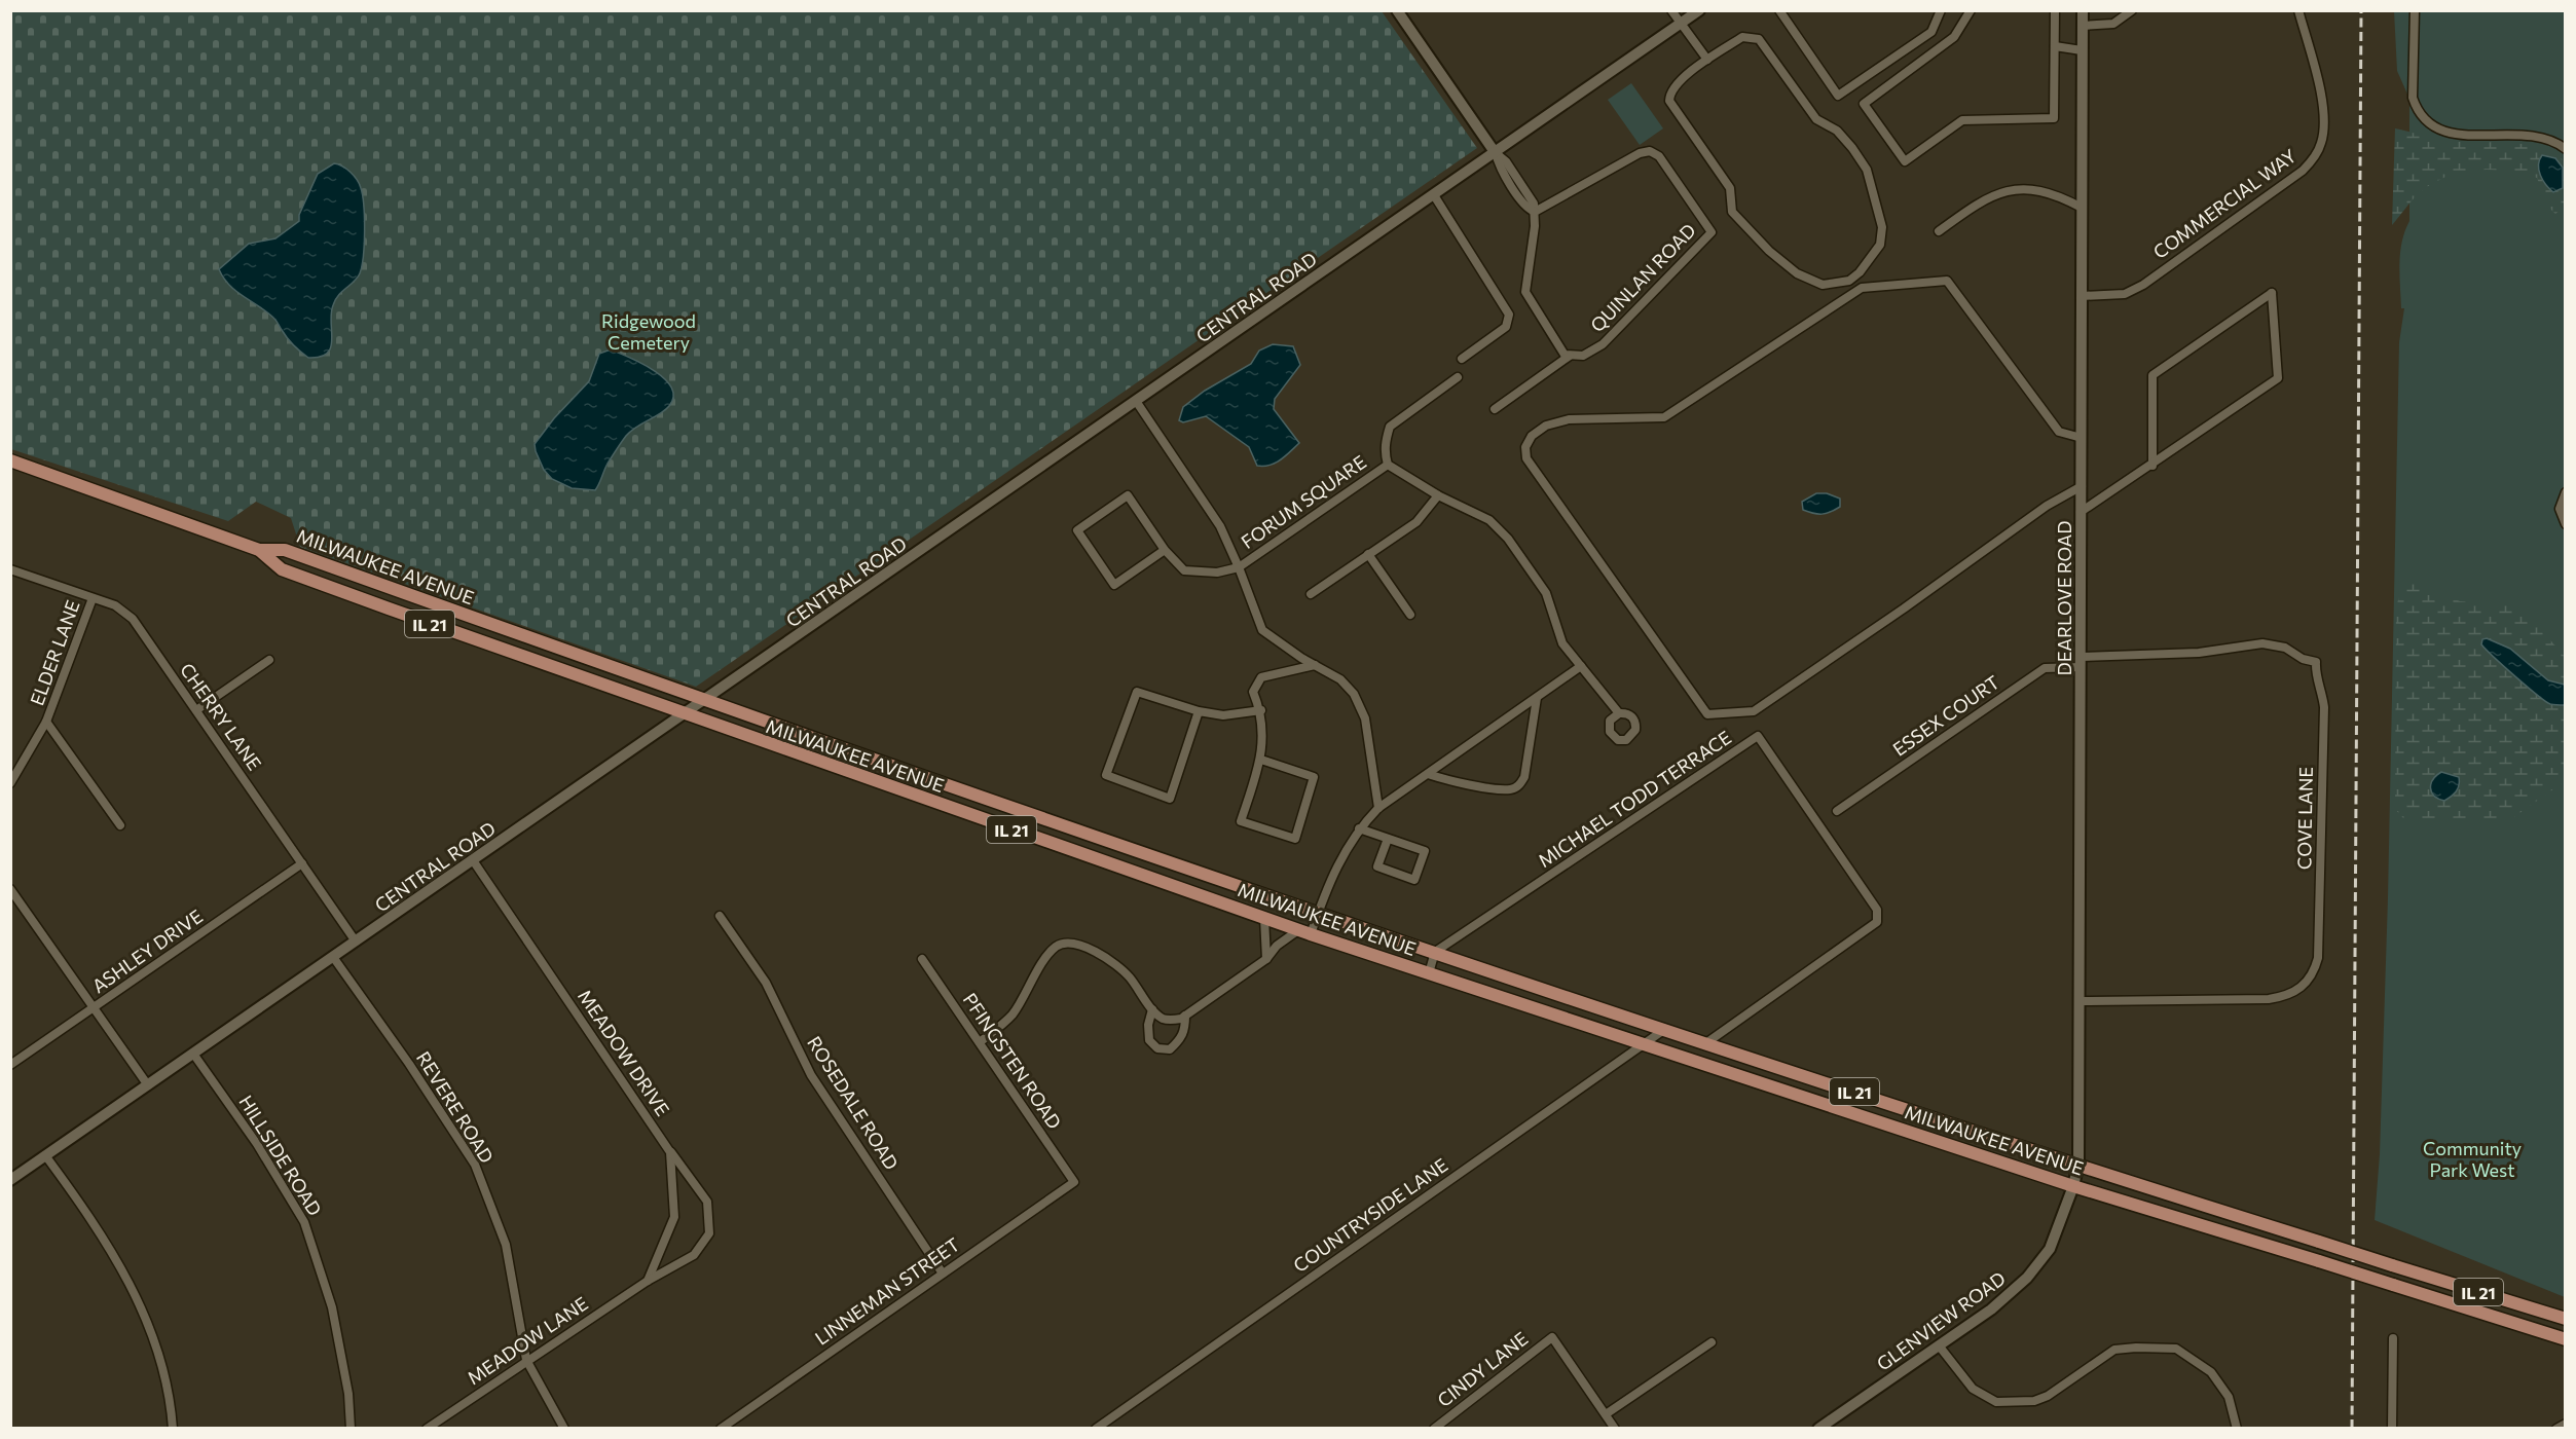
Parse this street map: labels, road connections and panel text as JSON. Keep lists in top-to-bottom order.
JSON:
{
  "streets": {
    "main road": [
      "CENTRAL ROAD",
      "MILWAUKEE AVENUE",
      "DEARLOVE ROAD",
      "IL 21",
      "GLENVIEW ROAD"
    ],
    "street": [
      "COMMERCIAL WAY",
      "QUINLAN ROAD",
      "FORUM SQUARE",
      "ELDER LANE",
      "ESSEX COURT",
      "CHERRY LANE",
      "MICHAEL TODD TERRACE",
      "COVE LANE",
      "ASHLEY DRIVE",
      "MEADOW DRIVE",
      "PFINGSTEN ROAD",
      "ROSEDALE ROAD",
      "REVERE ROAD",
      "HILLSIDE ROAD",
      "COUNTRYSIDE LANE",
      "LINNEMAN STREET",
      "MEADOW LANE",
      "CINDY LANE"
    ]
  },
  "crossings": [
    ["COMMERCIAL WAY", "DEARLOVE ROAD"],
    ["CENTRAL ROAD", "MILWAUKEE AVENUE"],
    ["CENTRAL ROAD", "CHERRY LANE"],
    ["CENTRAL ROAD", "MEADOW DRIVE"],
    ["CENTRAL ROAD", "REVERE ROAD"],
    ["CENTRAL ROAD", "HILLSIDE ROAD"],
    ["MILWAUKEE AVENUE", "DEARLOVE ROAD"],
    ["MILWAUKEE AVENUE", "MICHAEL TODD TERRACE"],
    ["MILWAUKEE AVENUE", "COUNTRYSIDE LANE"],
    ["MILWAUKEE AVENUE", "GLENVIEW ROAD"],
    ["DEARLOVE ROAD", "ESSEX COURT"],
    ["DEARLOVE ROAD", "COVE LANE"],
    ["DEARLOVE ROAD", "GLENVIEW ROAD"],
    ["ELDER LANE", "CHERRY LANE"],
    ["ESSEX COURT", "COVE LANE"],
    ["CHERRY LANE", "ASHLEY DRIVE"],
    ["MEADOW DRIVE", "MEADOW LANE"],
    ["PFINGSTEN ROAD", "LINNEMAN STREET"],
    ["ROSEDALE ROAD", "LINNEMAN STREET"],
    ["REVERE ROAD", "MEADOW LANE"]
  ],
  "parks": ["Ridgewood Cemetery", "Community Park West"]
}
